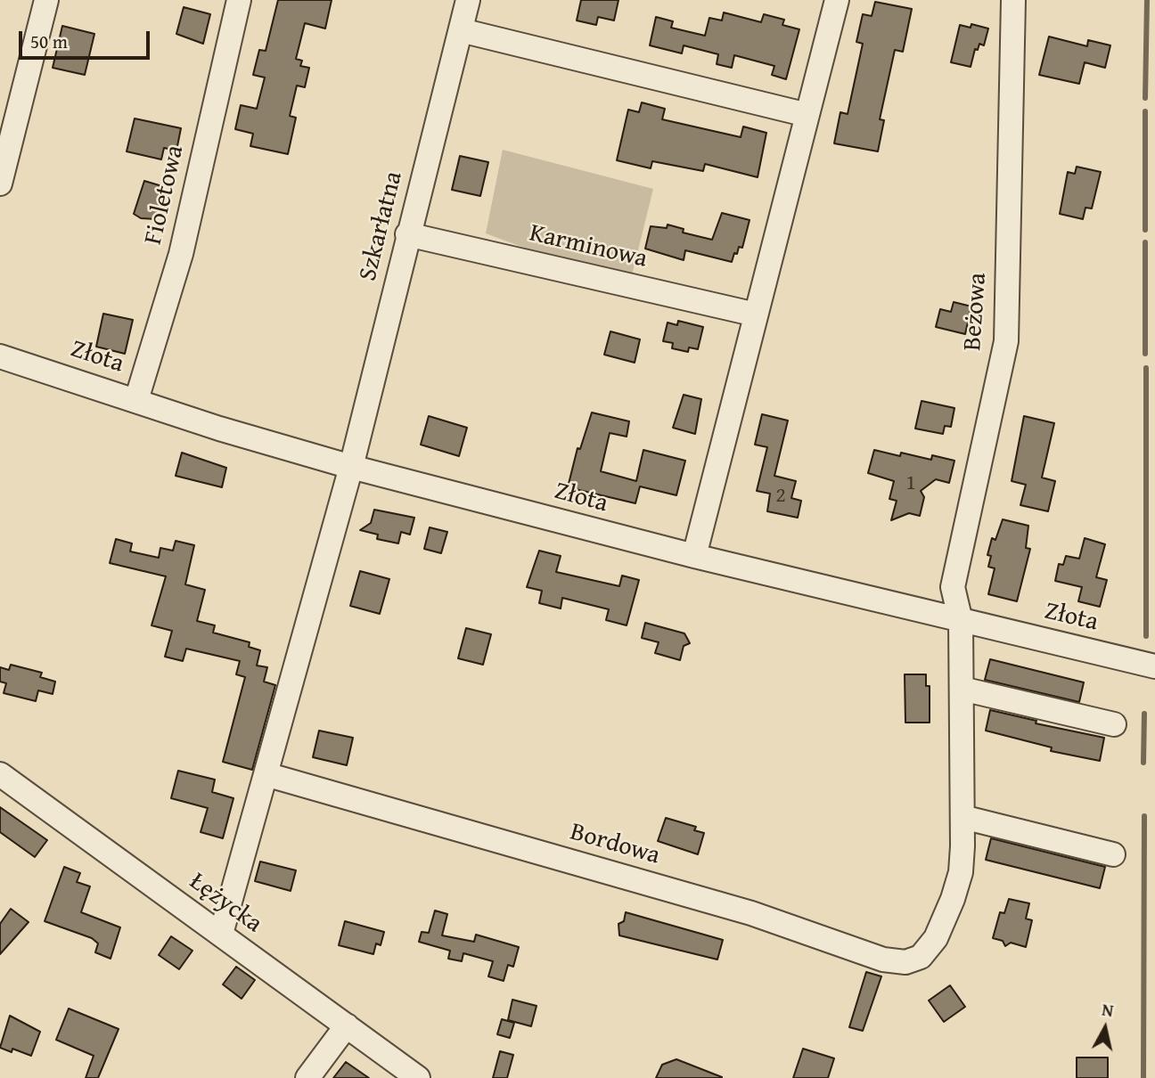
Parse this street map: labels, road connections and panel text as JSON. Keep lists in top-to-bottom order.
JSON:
{
  "streets": {
    "street": [
      "Fioletowa",
      "Szkarłatna",
      "Karminowa",
      "Beżowa",
      "Złota",
      "Bordowa",
      "Łężycka"
    ]
  },
  "crossings": [
    ["Fioletowa", "Złota"],
    ["Szkarłatna", "Karminowa"],
    ["Szkarłatna", "Złota"],
    ["Beżowa", "Złota"],
    ["Beżowa", "Bordowa"],
    ["Złota", "Bordowa"]
  ],
  "house_numbers": ["1", "2"],
  "scale_bar": "50 m",
  "north": "top"
}
